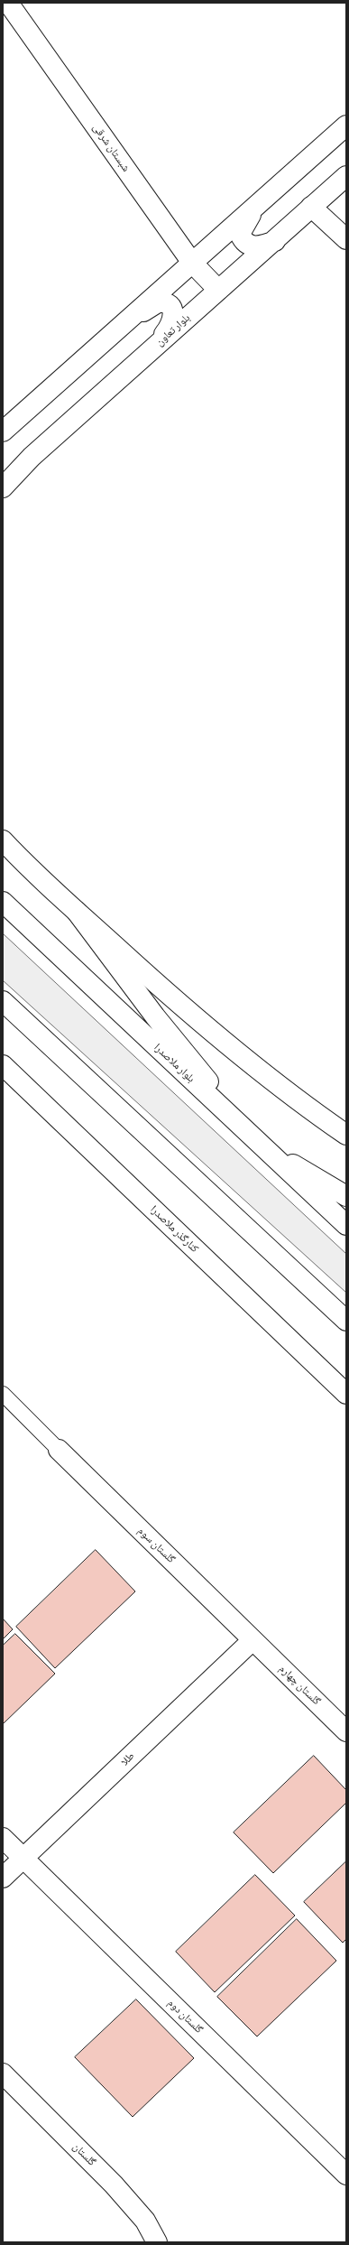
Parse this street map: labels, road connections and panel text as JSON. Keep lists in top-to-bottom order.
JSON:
{
  "streets": {
    "street": [
      "شبستان شرقی",
      "بلوار تعاون",
      "بلوار ملاصدرا",
      "کنارگذر ملاصدرا",
      "گلستان سوم",
      "گلستان چهارم",
      "طلا",
      "گلستان دوم",
      "گلستان"
    ]
  },
  "crossings": [
    ["شبستان شرقی", "بلوار تعاون"],
    ["گلستان سوم", "گلستان چهارم"],
    ["گلستان سوم", "طلا"],
    ["گلستان چهارم", "طلا"],
    ["طلا", "گلستان دوم"]
  ]
}
